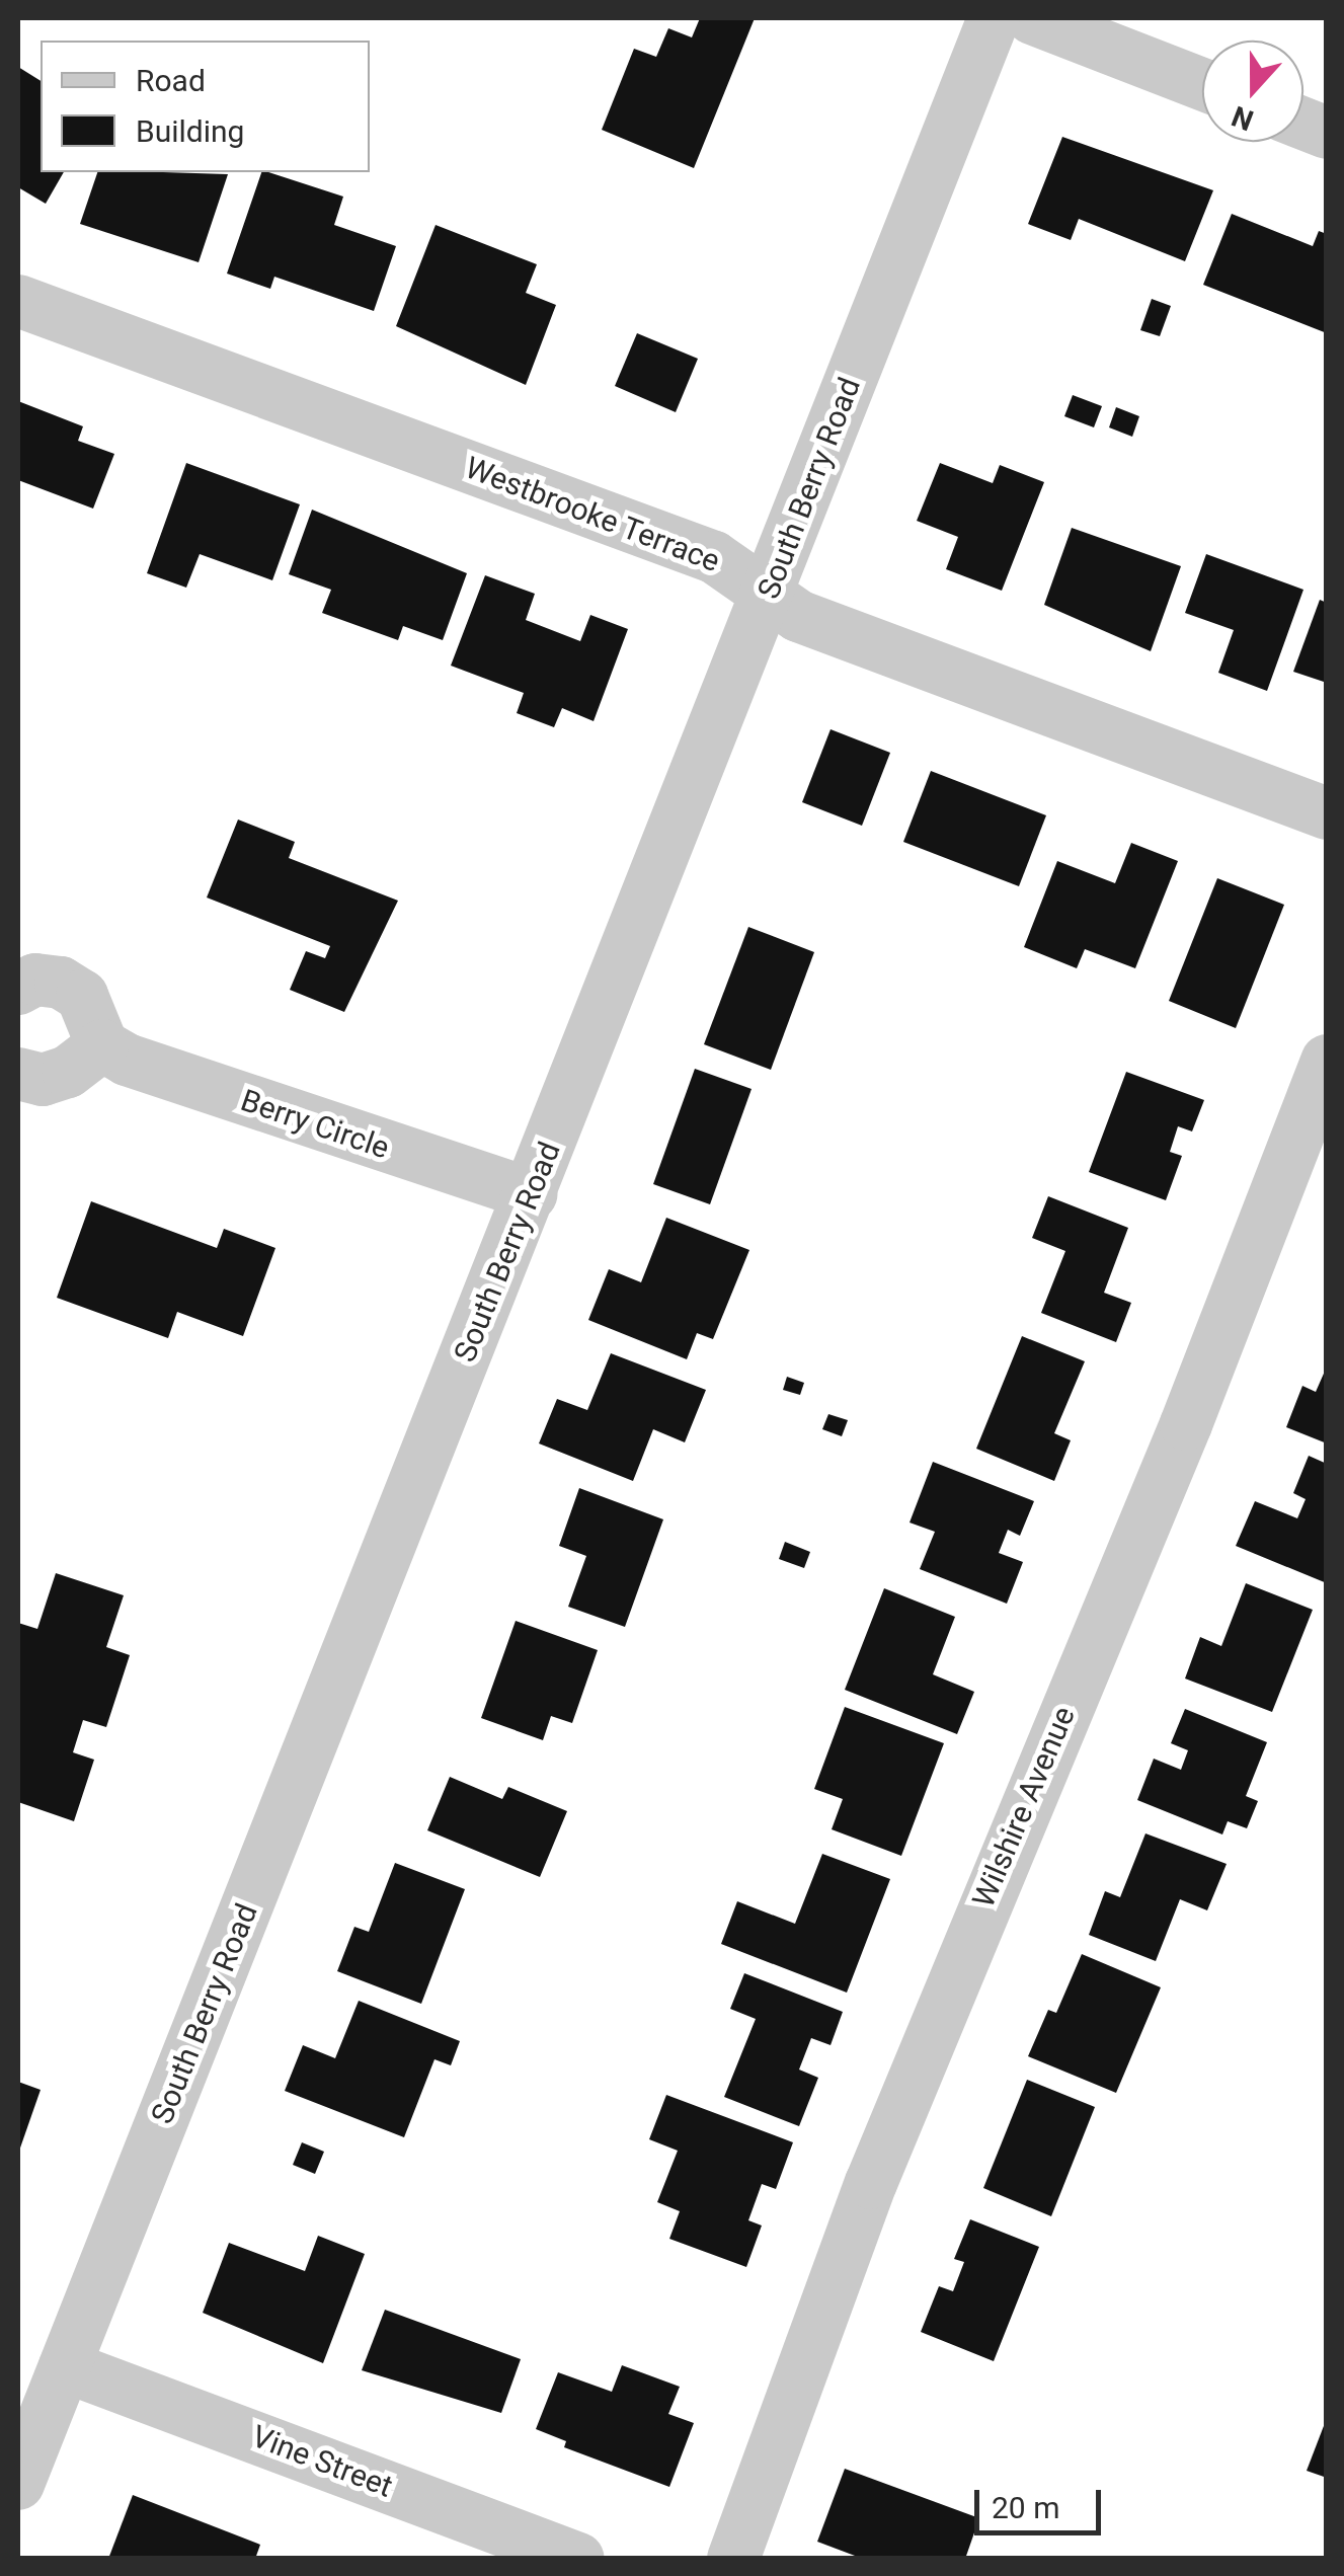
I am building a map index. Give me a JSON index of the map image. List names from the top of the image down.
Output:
{
  "streets": {
    "street": [
      "South Berry Road",
      "Westbrooke Terrace",
      "Berry Circle",
      "Wilshire Avenue",
      "Vine Street"
    ]
  },
  "crossings": [
    ["South Berry Road", "Westbrooke Terrace"],
    ["South Berry Road", "Berry Circle"],
    ["South Berry Road", "Vine Street"]
  ],
  "legend": ["Road", "Building"],
  "scale_bar": "20 m",
  "north": "bottom"
}
